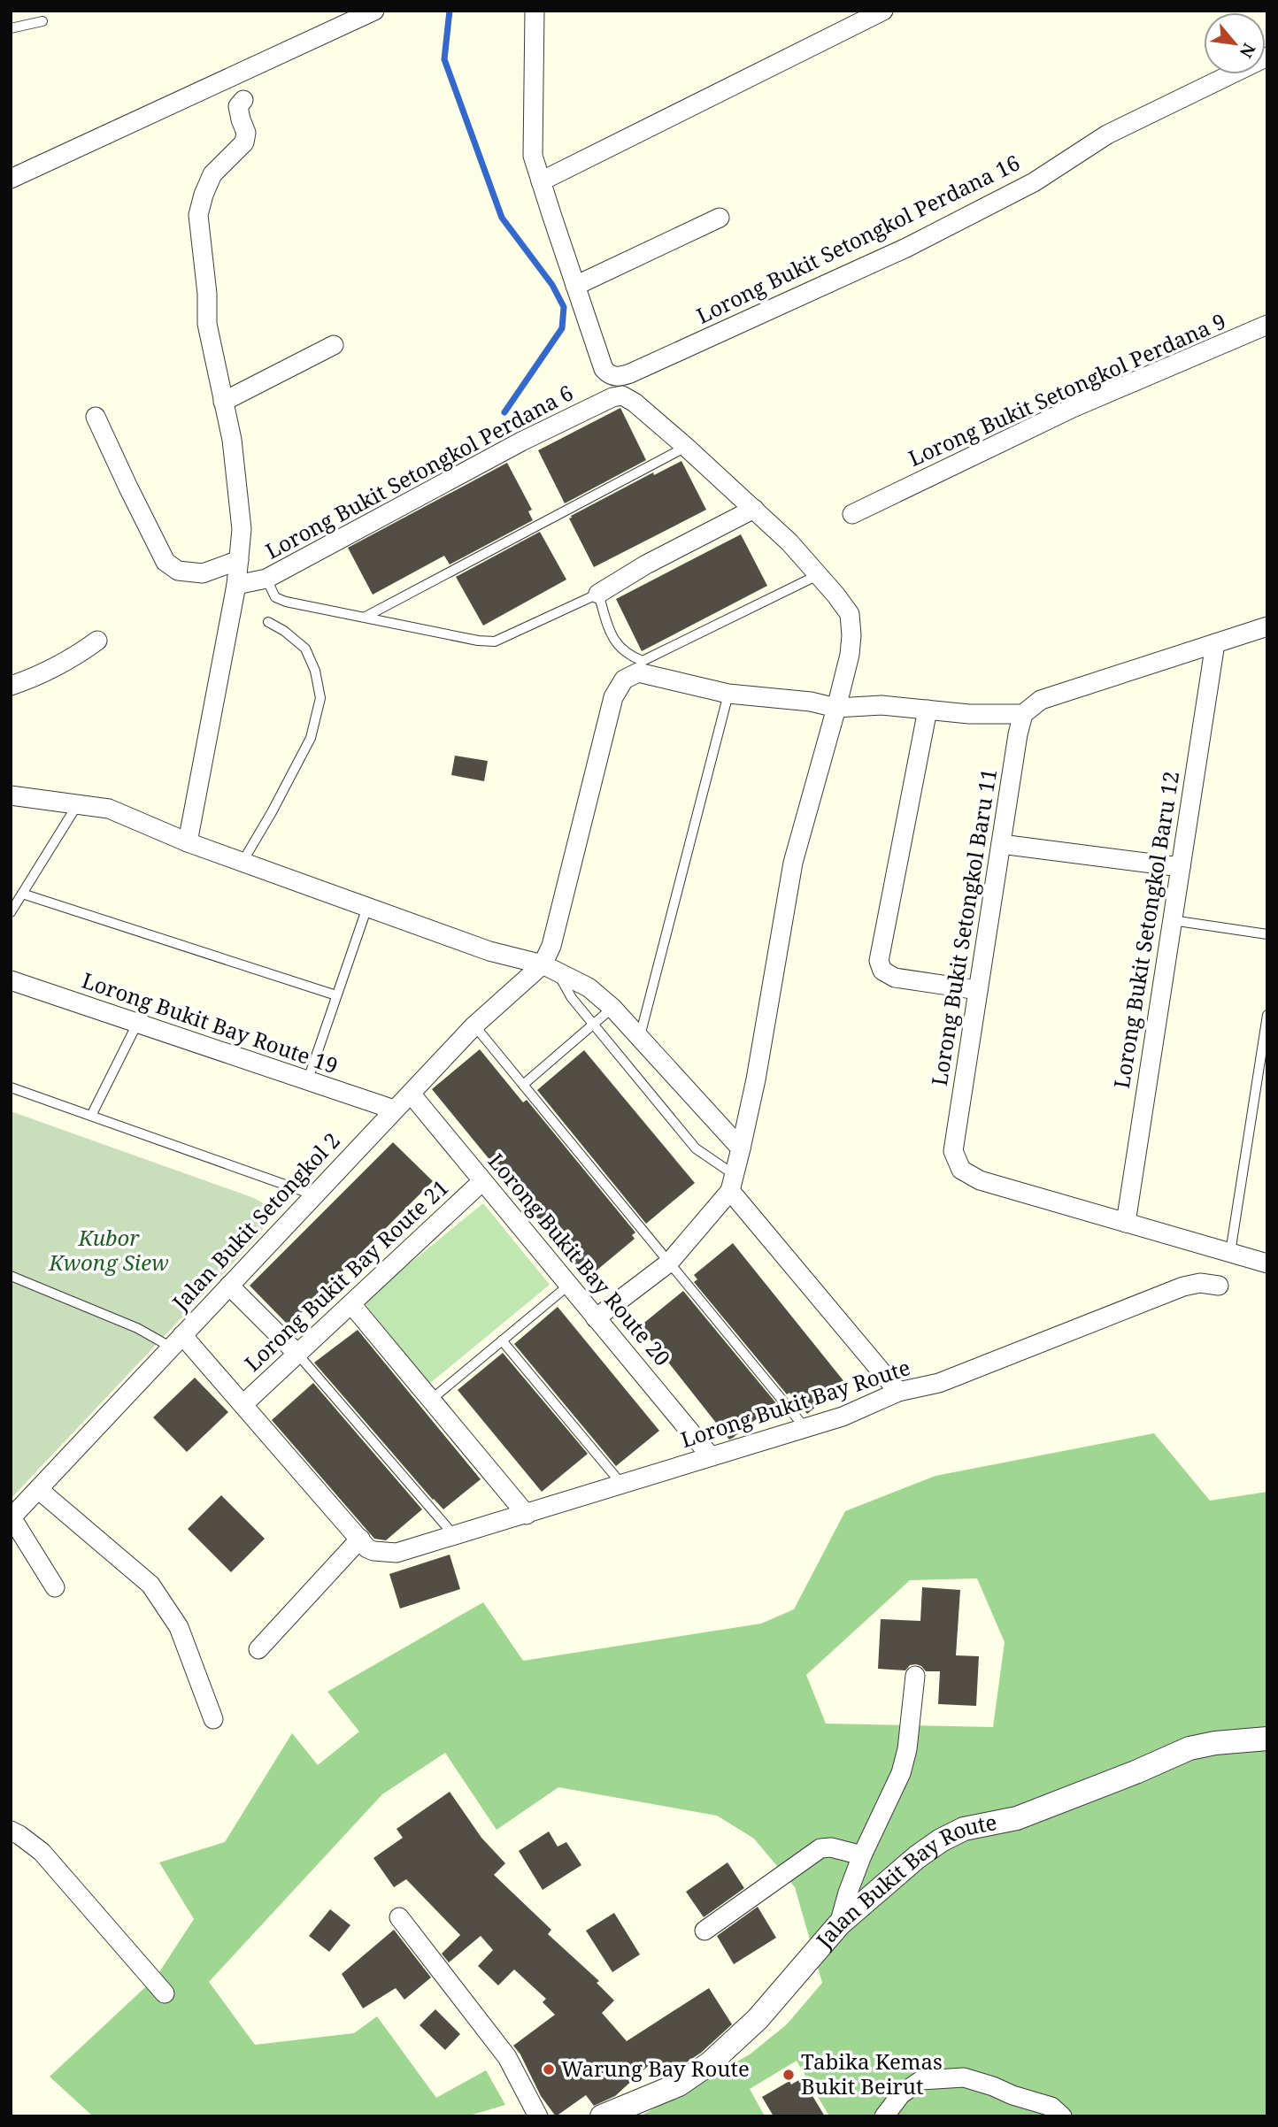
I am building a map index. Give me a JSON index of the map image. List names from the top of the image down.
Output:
{
  "streets": {
    "street": [
      "Lorong Bukit Setongkol Perdana 16",
      "Lorong Bukit Setongkol Perdana 9",
      "Lorong Bukit Setongkol Perdana 6",
      "Lorong Bukit Setongkol Baru 11",
      "Lorong Bukit Setongkol Baru 12",
      "Lorong Bukit Bay Route 19",
      "Jalan Bukit Setongkol 2",
      "Lorong Bukit Bay Route 20",
      "Lorong Bukit Bay Route 21",
      "Lorong Bukit Bay Route",
      "Jalan Bukit Bay Route"
    ]
  },
  "crossings": [
    ["Lorong Bukit Setongkol Baru 11", "Lorong Bukit Setongkol Baru 12"],
    ["Lorong Bukit Bay Route 19", "Jalan Bukit Setongkol 2"],
    ["Jalan Bukit Setongkol 2", "Lorong Bukit Bay Route 20"],
    ["Lorong Bukit Bay Route 20", "Lorong Bukit Bay Route 21"],
    ["Lorong Bukit Bay Route 20", "Lorong Bukit Bay Route"]
  ],
  "parks": ["Kubor Kwong Siew"],
  "places": ["Warung Bay Route", "Tabika Kemas Bukit Beirut"],
  "north": "bottom right"
}
